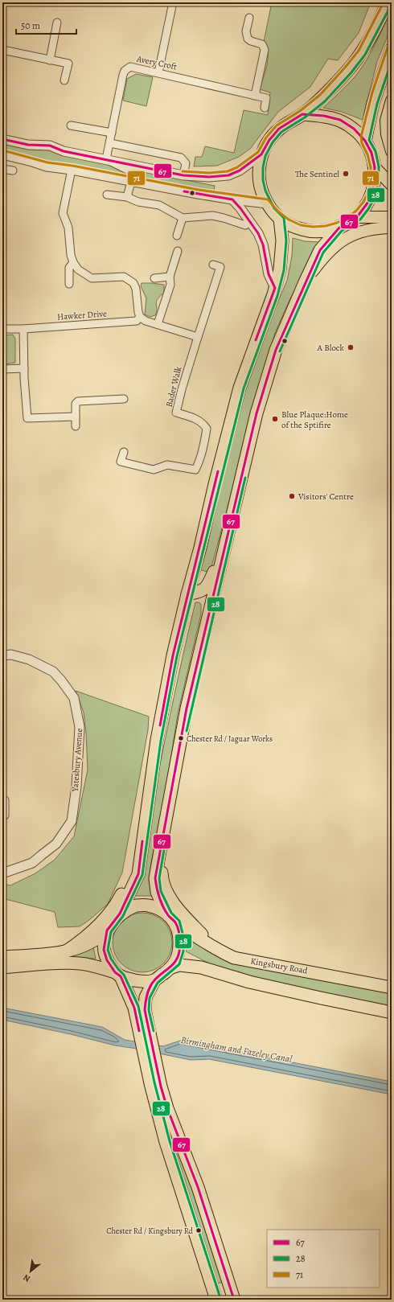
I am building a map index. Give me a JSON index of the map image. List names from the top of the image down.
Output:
{
  "streets": {
    "highway": ["Kingsbury Road"],
    "street": [
      "Avery Croft",
      "Hawker Drive",
      "Bader Walk",
      "Yatesbury Avenue"
    ]
  },
  "water": ["Birmingham and Fazeley Canal"],
  "places": [
    "The Sentinel",
    "A Block",
    "Blue Plaque:Home of the Sptifire",
    "Visitors' Centre",
    "Chester Rd / Jaguar Works",
    "Chester Rd / Kingsbury Rd"
  ],
  "lines": ["transit line 71", "transit line 28", "transit line 67"],
  "legend": ["67", "28", "71"],
  "scale_bar": "50 m",
  "north": "bottom left"
}
